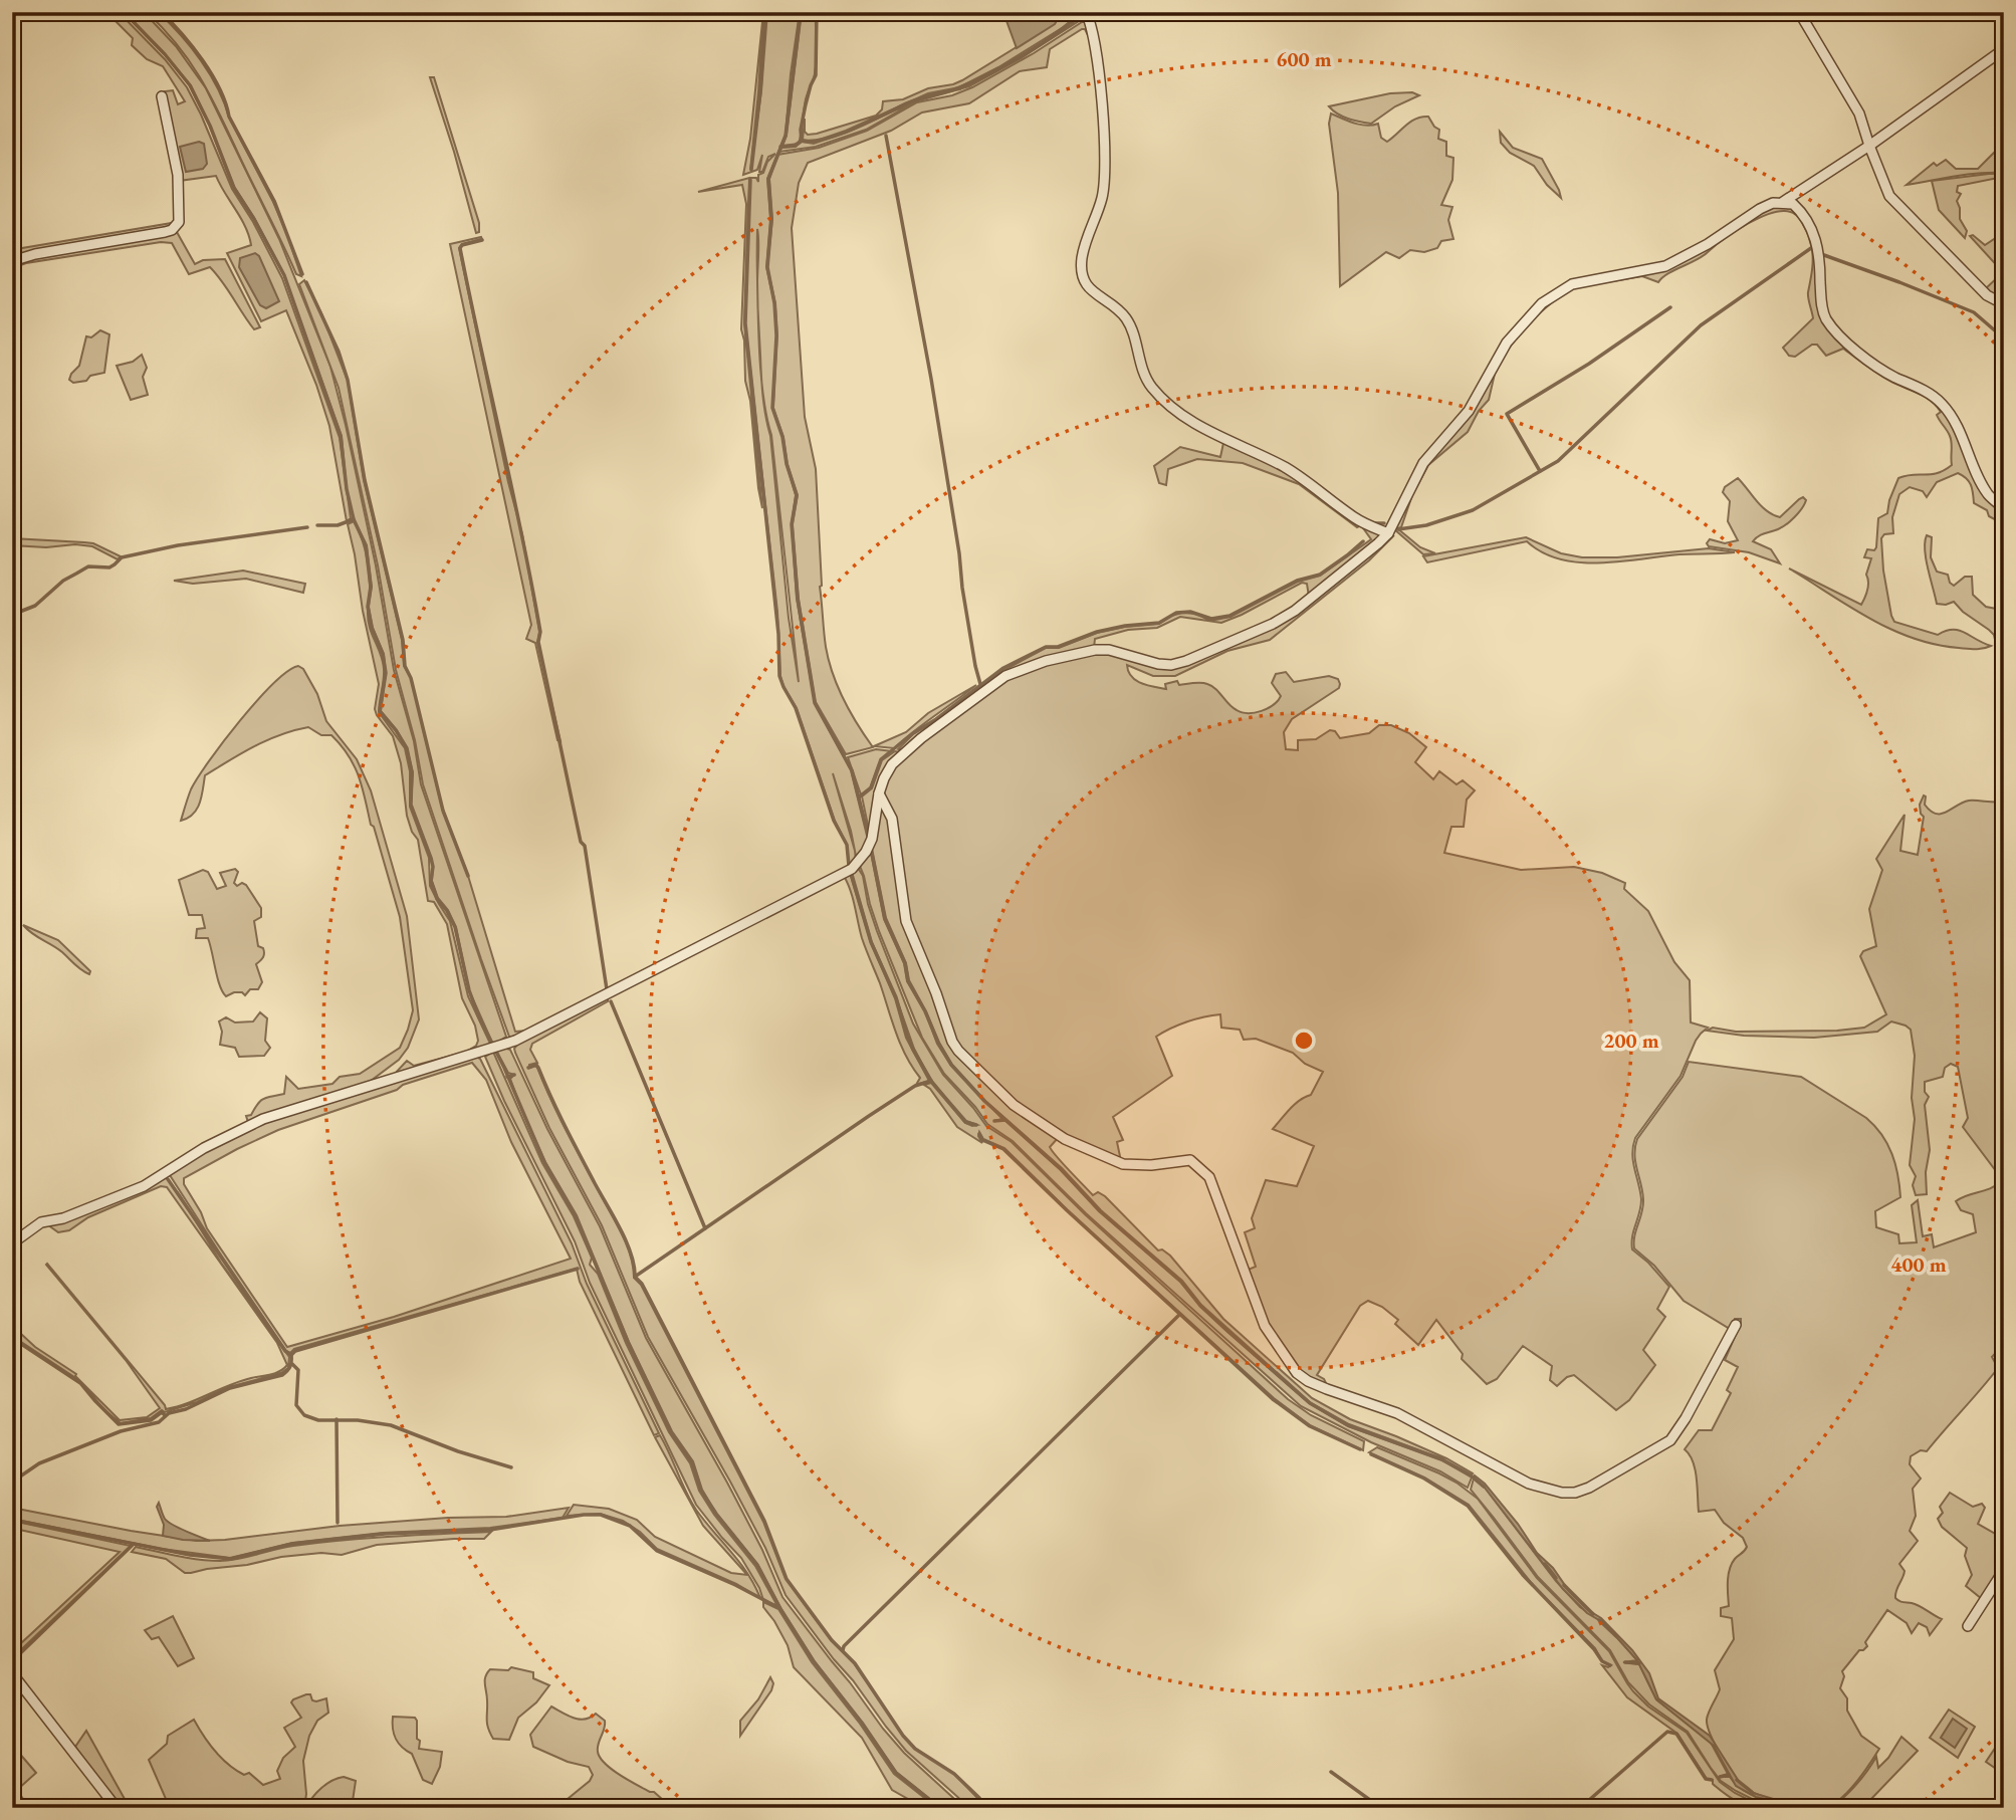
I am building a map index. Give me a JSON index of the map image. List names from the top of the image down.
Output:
{
  "rings": ["600 m", "200 m", "400 m"]
}
